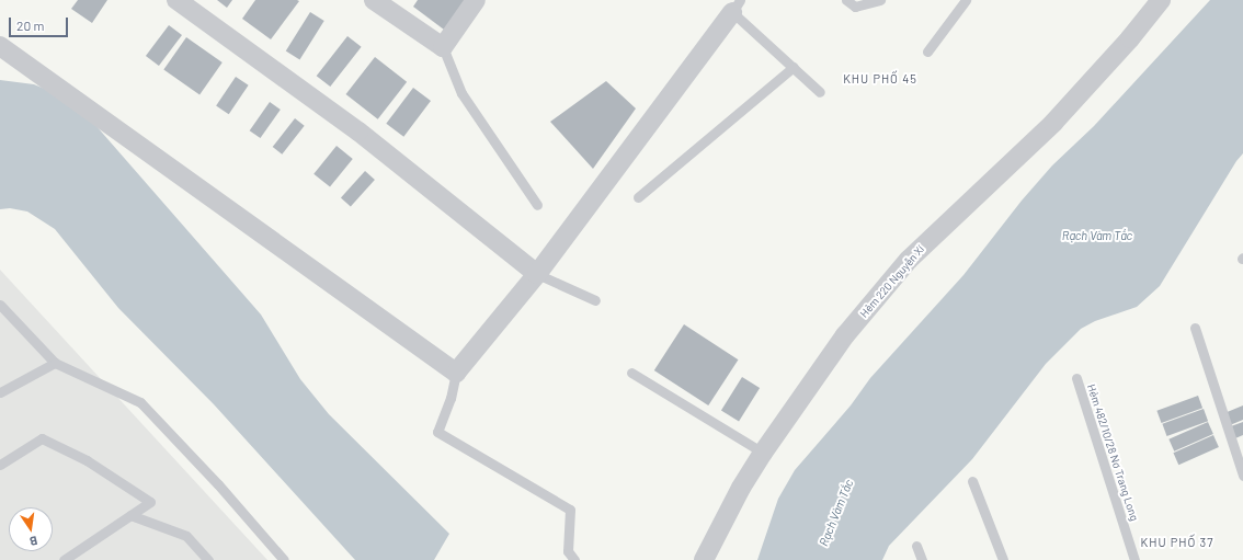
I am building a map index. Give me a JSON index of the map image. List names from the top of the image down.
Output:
{
  "streets": {
    "street": ["Hẻm 220 Nguyễn Xí"],
    "lane": ["Hẻm 482/10/28 Nơ Trang Long"]
  },
  "districts": ["KHU PHỐ 45", "KHU PHỐ 37"],
  "water": ["Rạch Vàm Tắc"],
  "scale_bar": "20 m",
  "north": "bottom"
}
